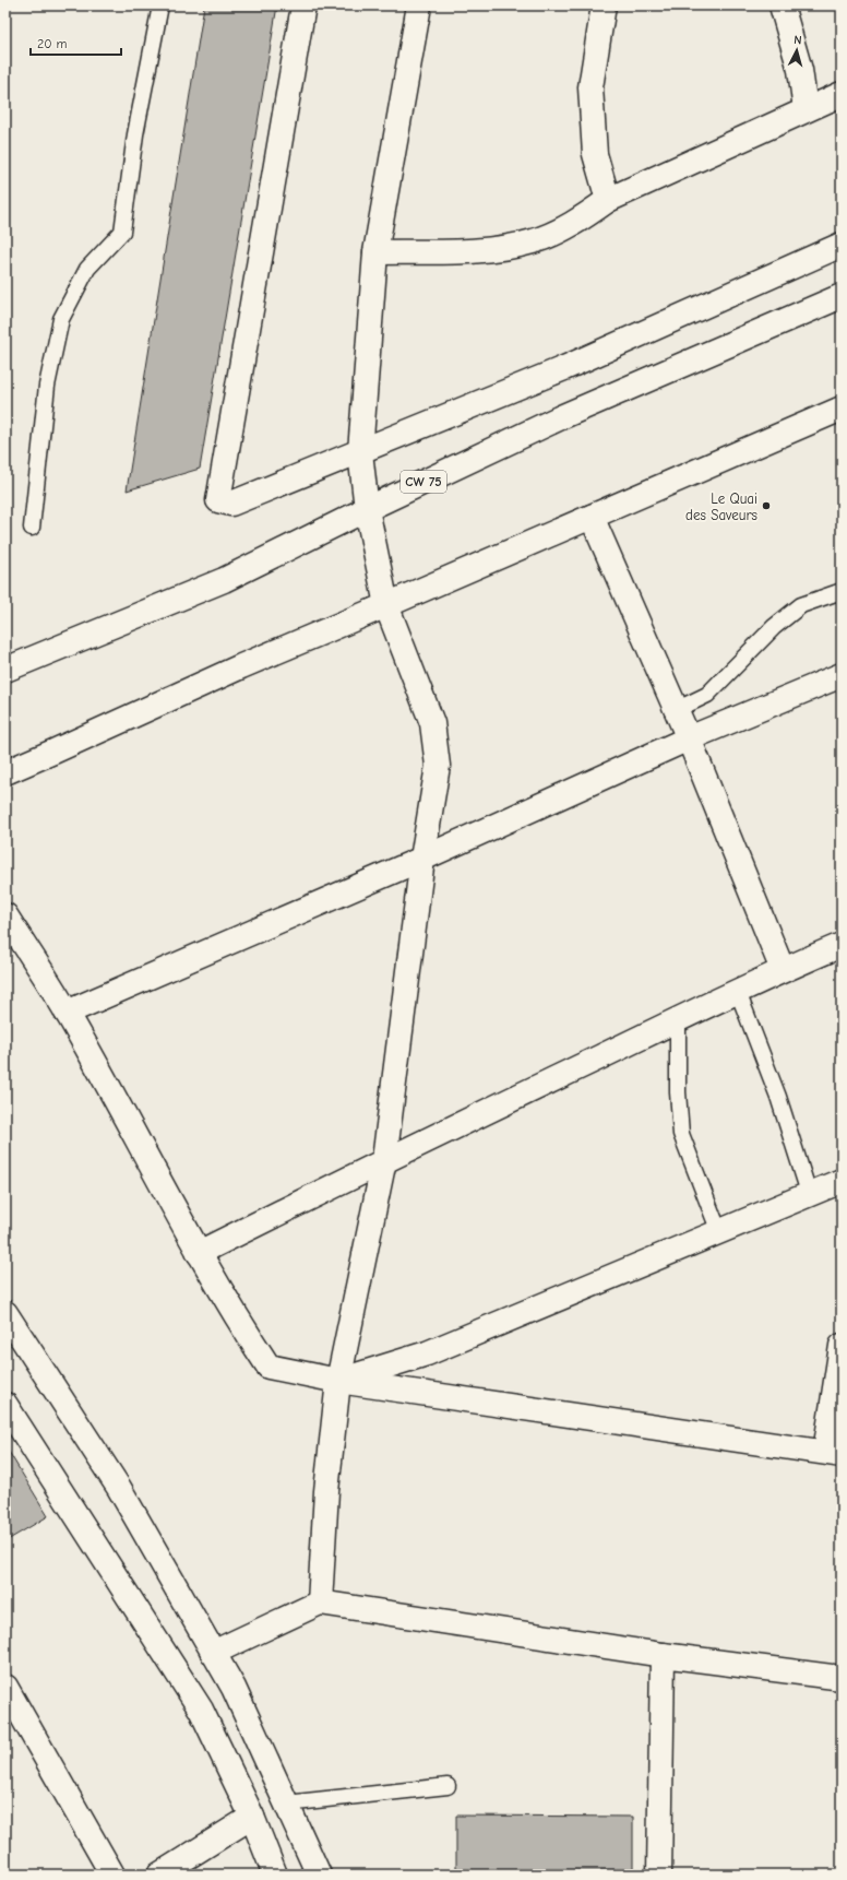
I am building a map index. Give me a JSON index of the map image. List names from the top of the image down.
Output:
{
  "streets": {
    "street": ["CW 75"]
  },
  "places": ["Le Quai des Saveurs"],
  "scale_bar": "20 m",
  "north": "top"
}
